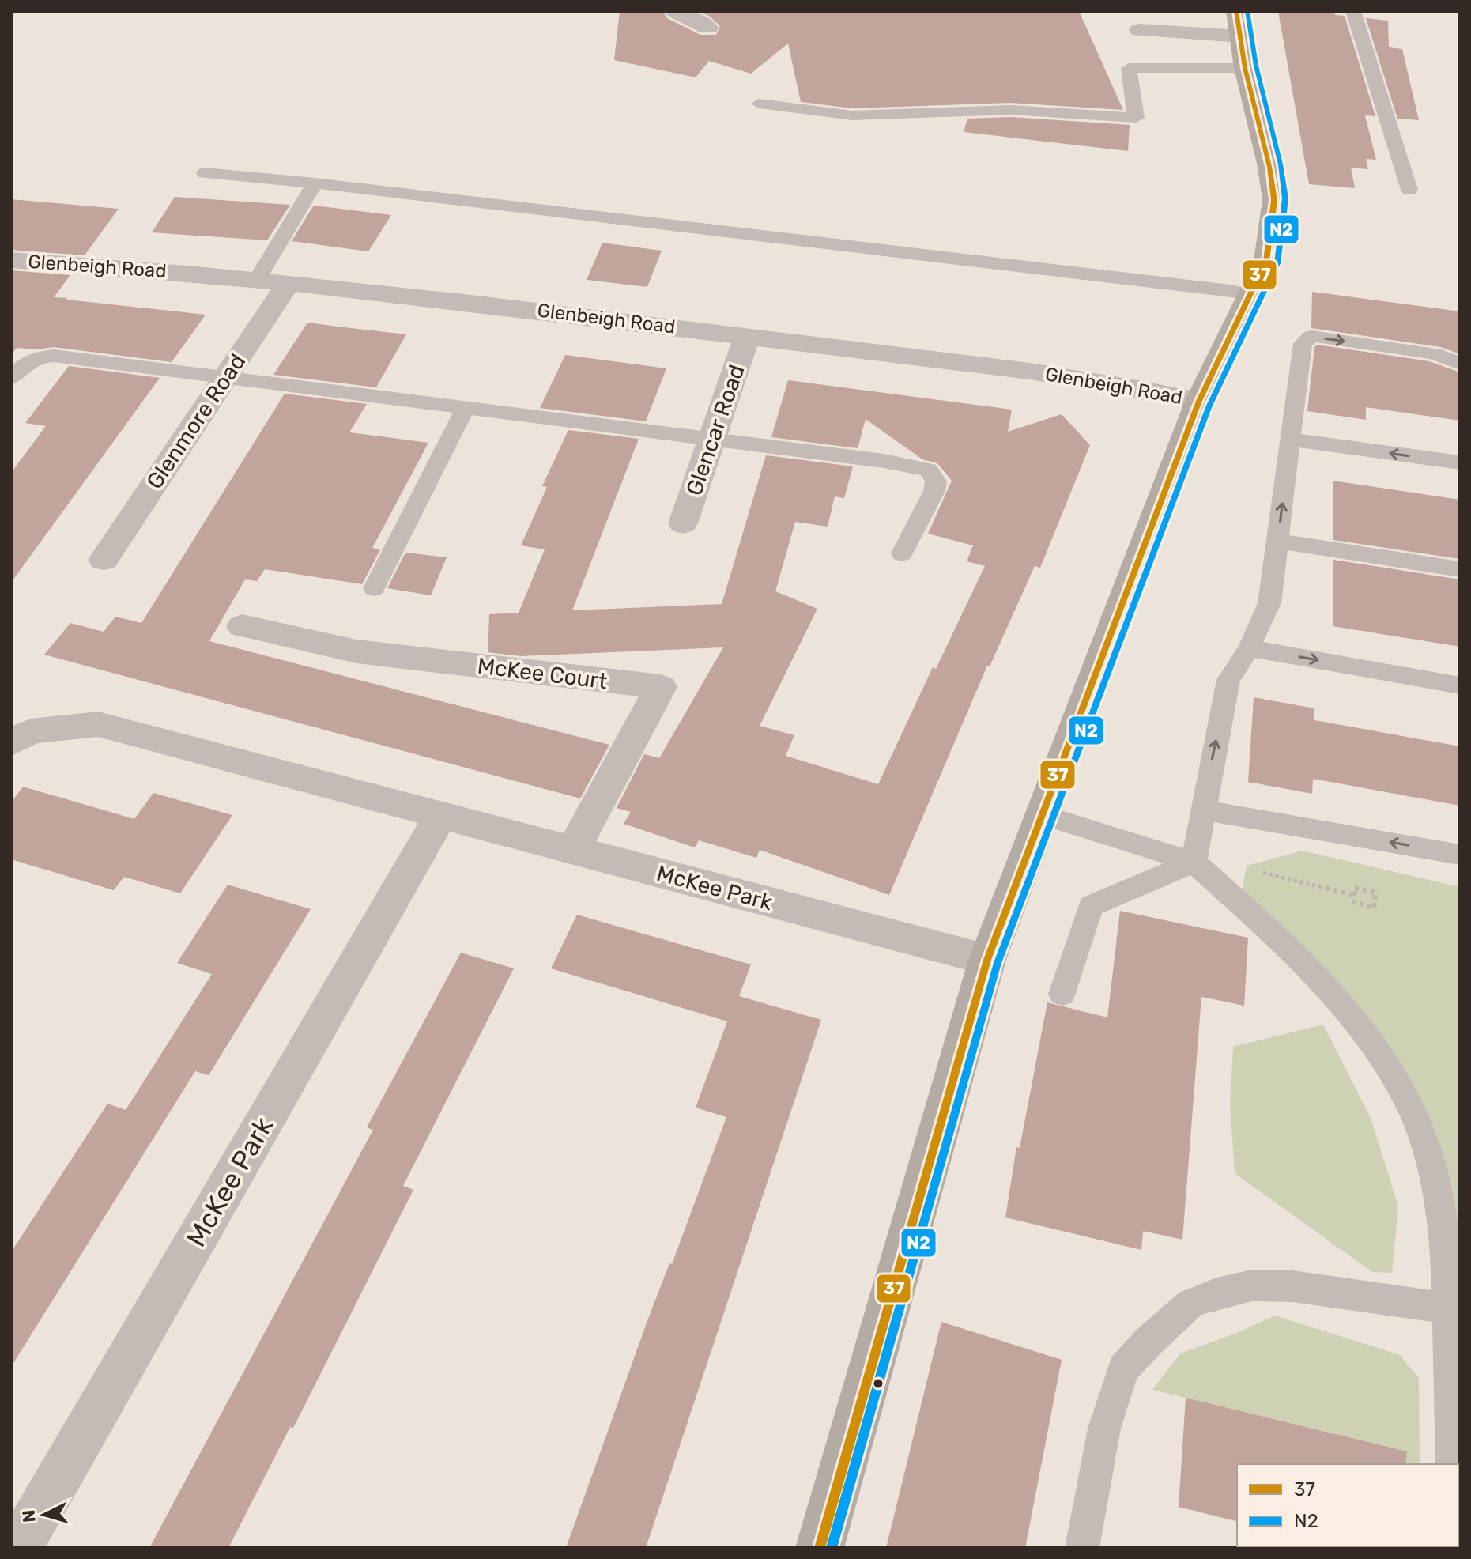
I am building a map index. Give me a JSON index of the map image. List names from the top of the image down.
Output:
{
  "streets": {
    "street": [
      "Glenbeigh Road",
      "Glenmore Road",
      "Glencar Road",
      "McKee Court",
      "McKee Park"
    ]
  },
  "crossings": [
    ["Glenbeigh Road", "Glenmore Road"],
    ["Glenbeigh Road", "Glencar Road"],
    ["McKee Court", "McKee Park"]
  ],
  "lines": ["transit line 37", "transit line N2"],
  "legend": ["37", "N2"],
  "north": "left"
}
